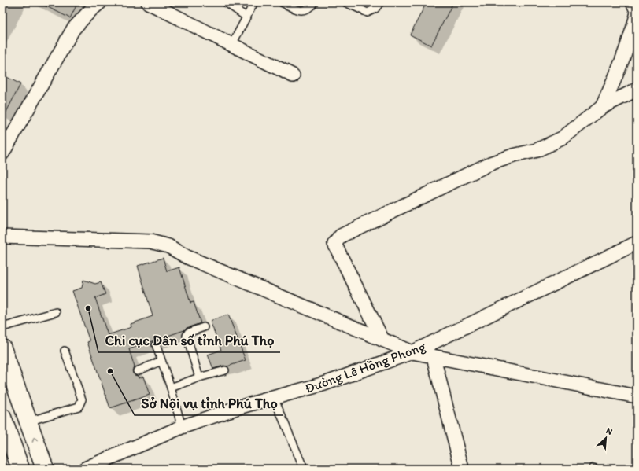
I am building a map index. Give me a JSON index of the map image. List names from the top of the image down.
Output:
{
  "streets": {
    "street": ["Đường Lê Hồng Phong"]
  },
  "places": ["Chi cục Dân số tỉnh Phú Thọ", "Sở Nội vụ tỉnh Phú Thọ"],
  "north": "top right"
}
